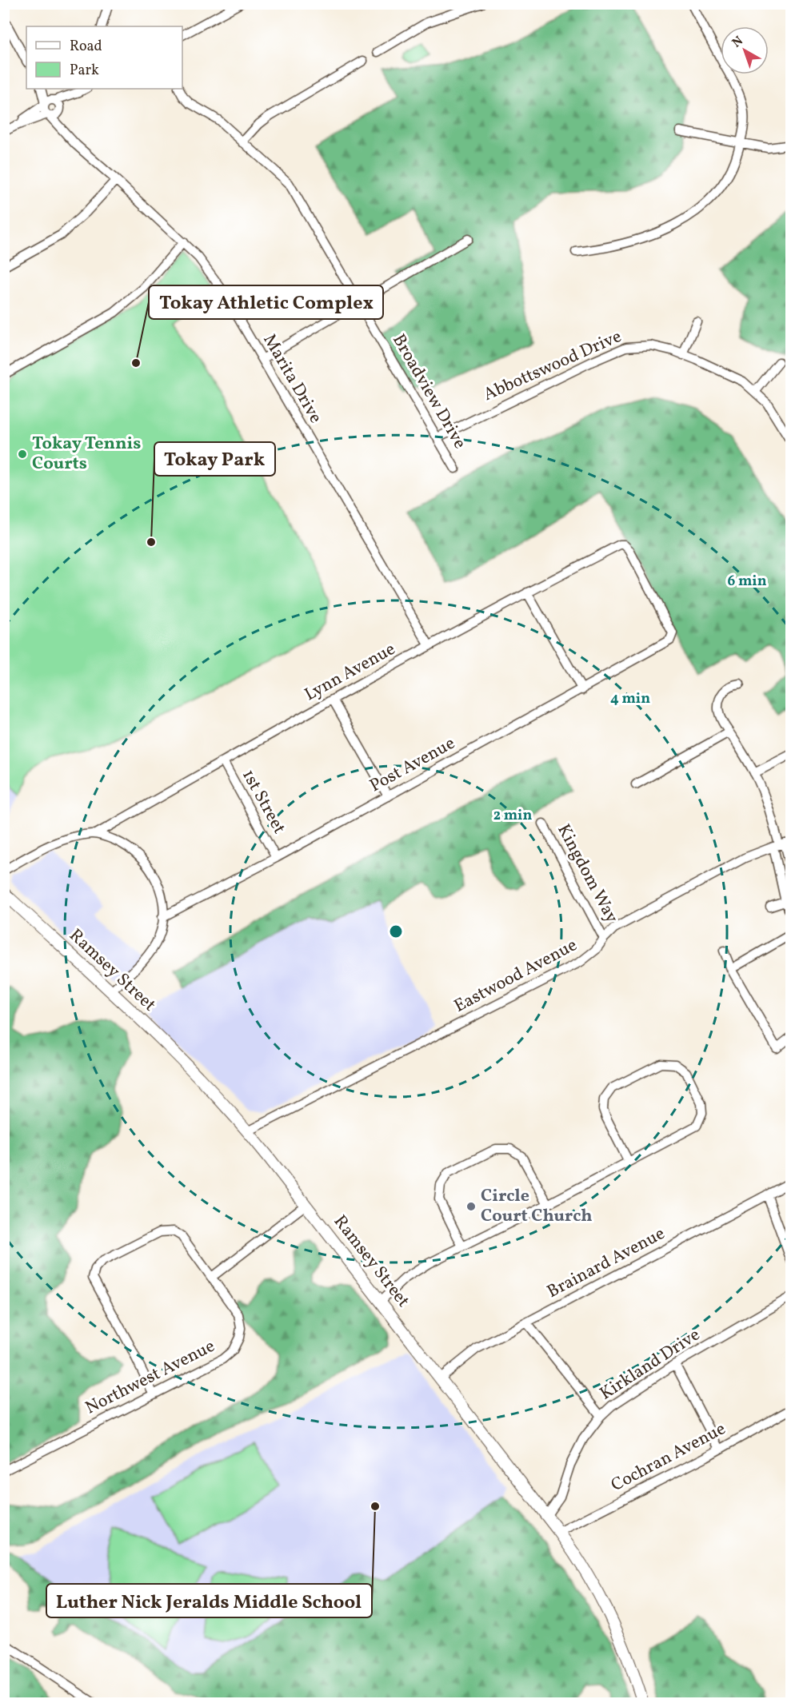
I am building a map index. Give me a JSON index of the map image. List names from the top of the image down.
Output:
{
  "streets": {
    "main road": ["Ramsey Street"],
    "street": [
      "Abbottswood Drive",
      "Marita Drive",
      "Broadview Drive",
      "Lynn Avenue",
      "Post Avenue",
      "1st Street",
      "Kingdom Way",
      "Eastwood Avenue",
      "Brainard Avenue",
      "Kirkland Drive",
      "Northwest Avenue",
      "Cochran Avenue"
    ]
  },
  "crossings": [
    ["Abbottswood Drive", "Broadview Drive"],
    ["Marita Drive", "Lynn Avenue"],
    ["Lynn Avenue", "Post Avenue"],
    ["Lynn Avenue", "1st Street"],
    ["Post Avenue", "1st Street"],
    ["Kingdom Way", "Eastwood Avenue"],
    ["Ramsey Street", "Eastwood Avenue"],
    ["Ramsey Street", "Brainard Avenue"],
    ["Ramsey Street", "Kirkland Drive"],
    ["Ramsey Street", "Cochran Avenue"]
  ],
  "places": [
    "Tokay Athletic Complex",
    "Tokay Tennis Courts",
    "Tokay Park",
    "Circle Court Church",
    "Luther Nick Jeralds Middle School"
  ],
  "legend": ["Road", "Park"],
  "north": "top left",
  "rings": ["6 min", "4 min", "2 min"]
}
